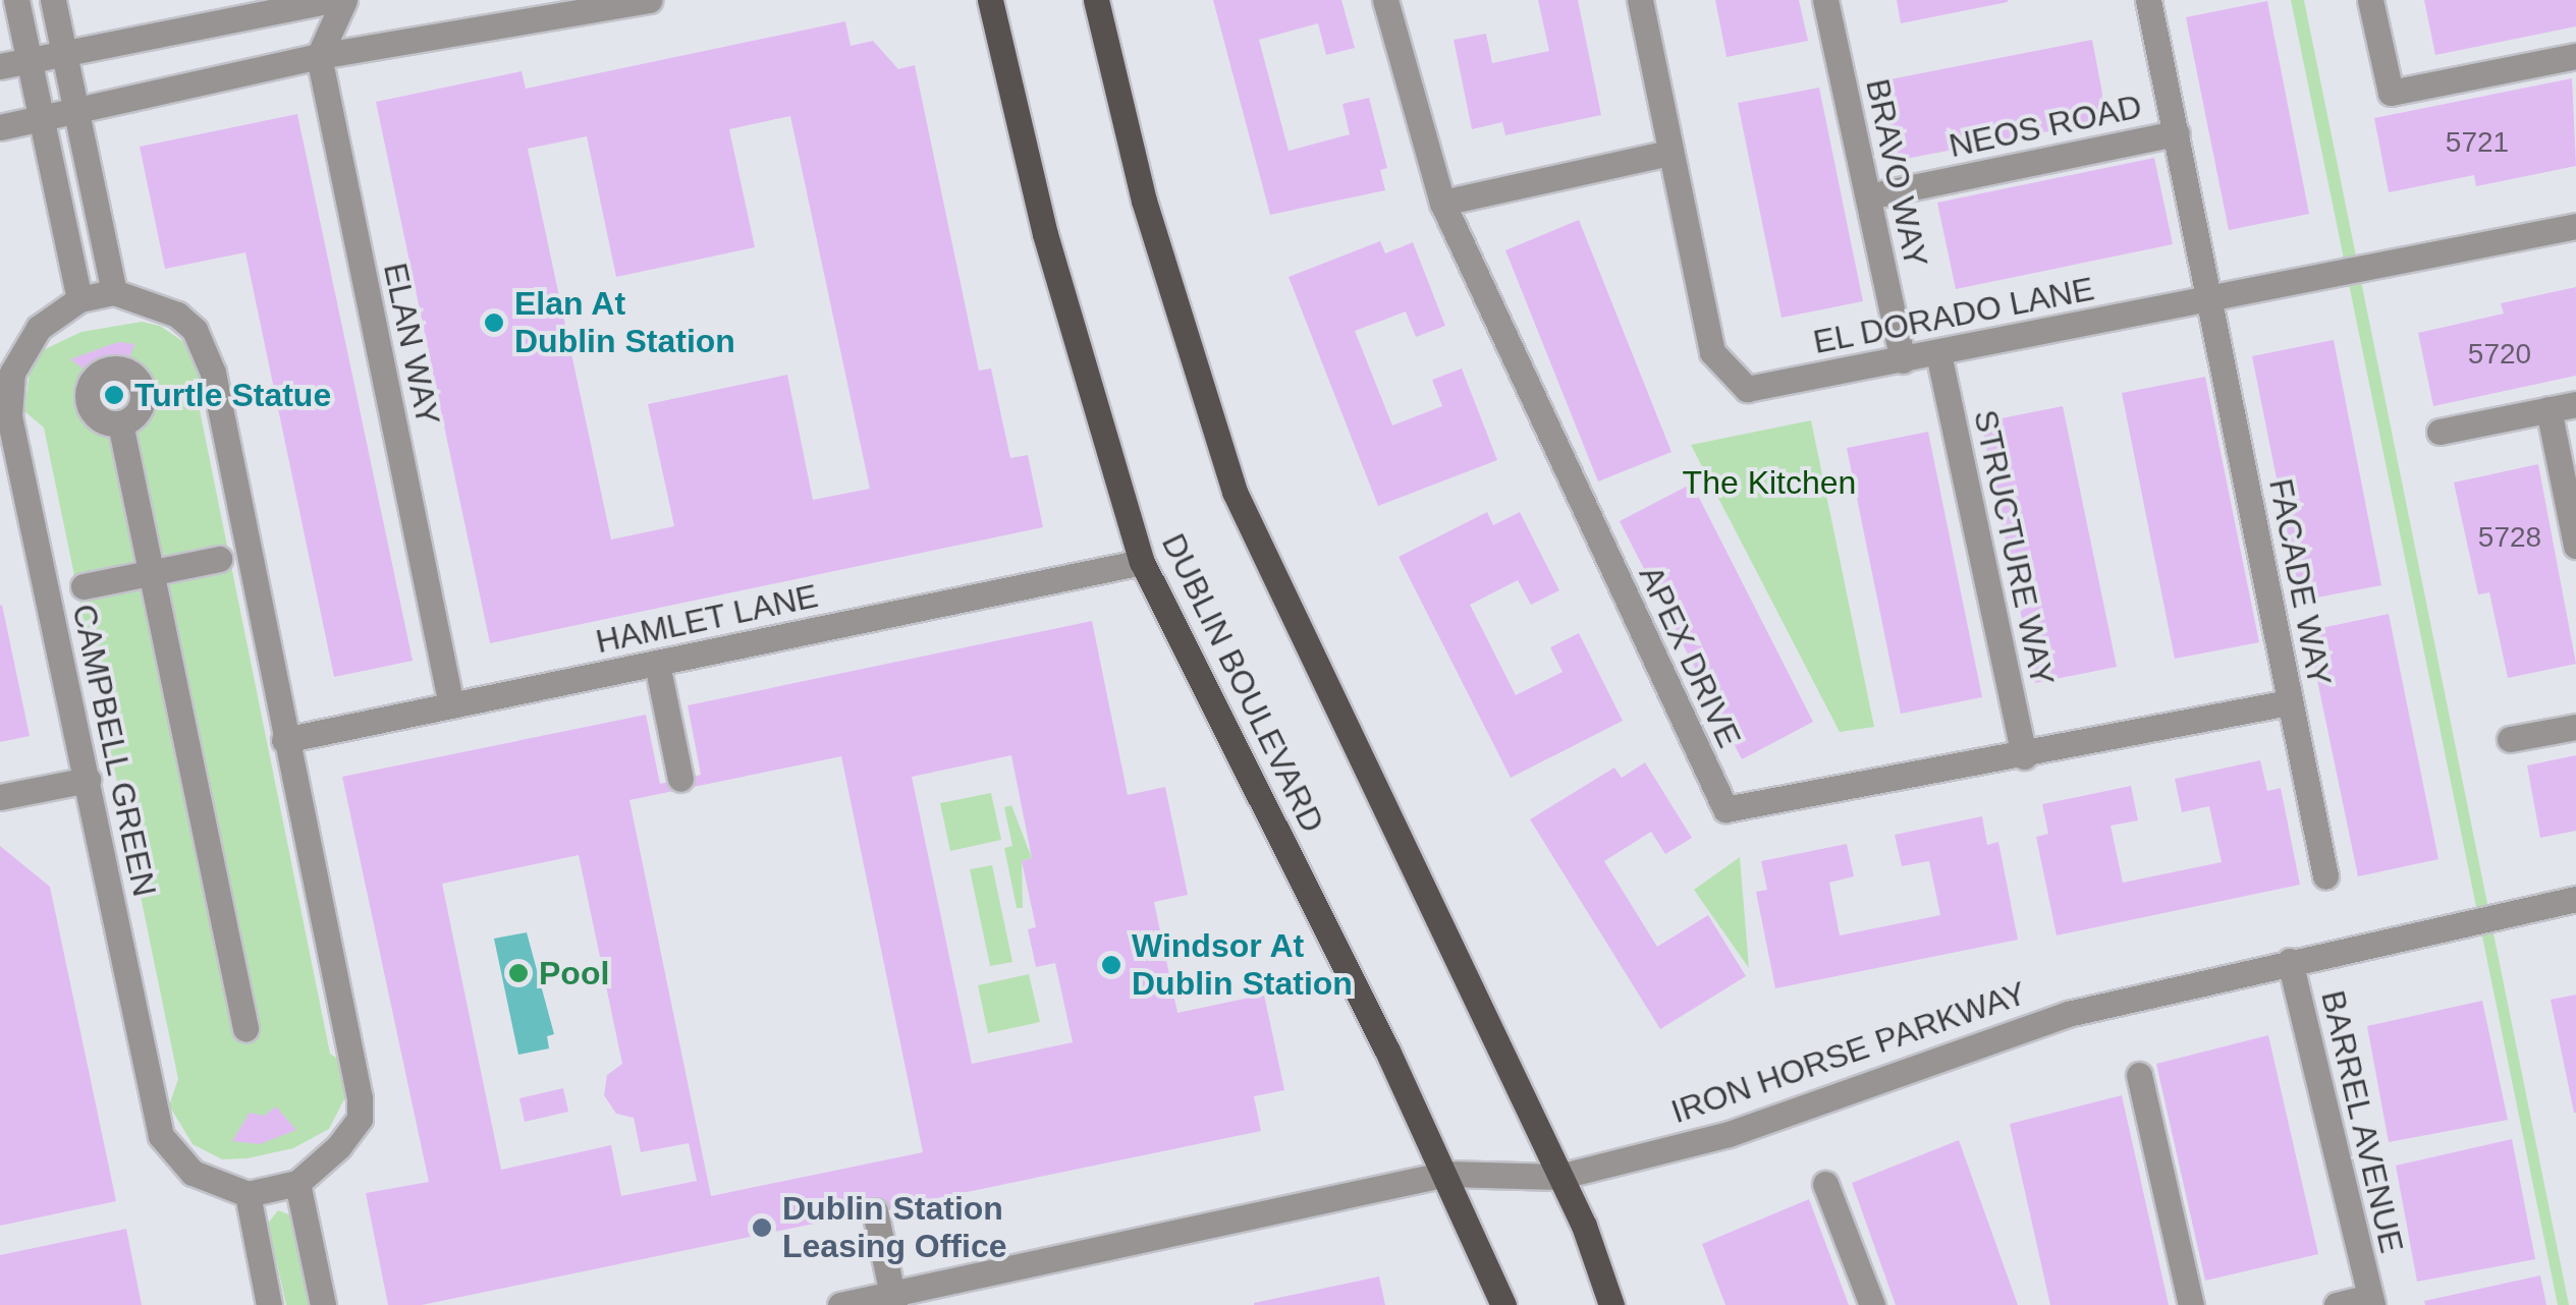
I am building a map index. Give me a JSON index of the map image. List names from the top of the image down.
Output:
{
  "streets": {
    "main road": ["DUBLIN BOULEVARD"],
    "street": [
      "NEOS ROAD",
      "BRAVO WAY",
      "EL DORADO LANE",
      "ELAN WAY",
      "STRUCTURE WAY",
      "FACADE WAY",
      "HAMLET LANE",
      "APEX DRIVE",
      "CAMPBELL GREEN",
      "IRON HORSE PARKWAY",
      "BARREL AVENUE"
    ]
  },
  "crossings": [
    ["NEOS ROAD", "BRAVO WAY"],
    ["NEOS ROAD", "FACADE WAY"],
    ["BRAVO WAY", "EL DORADO LANE"],
    ["EL DORADO LANE", "STRUCTURE WAY"],
    ["EL DORADO LANE", "FACADE WAY"],
    ["ELAN WAY", "HAMLET LANE"],
    ["STRUCTURE WAY", "APEX DRIVE"],
    ["FACADE WAY", "APEX DRIVE"],
    ["HAMLET LANE", "DUBLIN BOULEVARD"],
    ["DUBLIN BOULEVARD", "IRON HORSE PARKWAY"],
    ["IRON HORSE PARKWAY", "BARREL AVENUE"]
  ],
  "parks": ["The Kitchen"],
  "places": [
    "Elan At Dublin Station",
    "Turtle Statue",
    "Windsor At Dublin Station",
    "Pool",
    "Dublin Station Leasing Office"
  ],
  "house_numbers": ["5721", "5720", "5728"]
}
